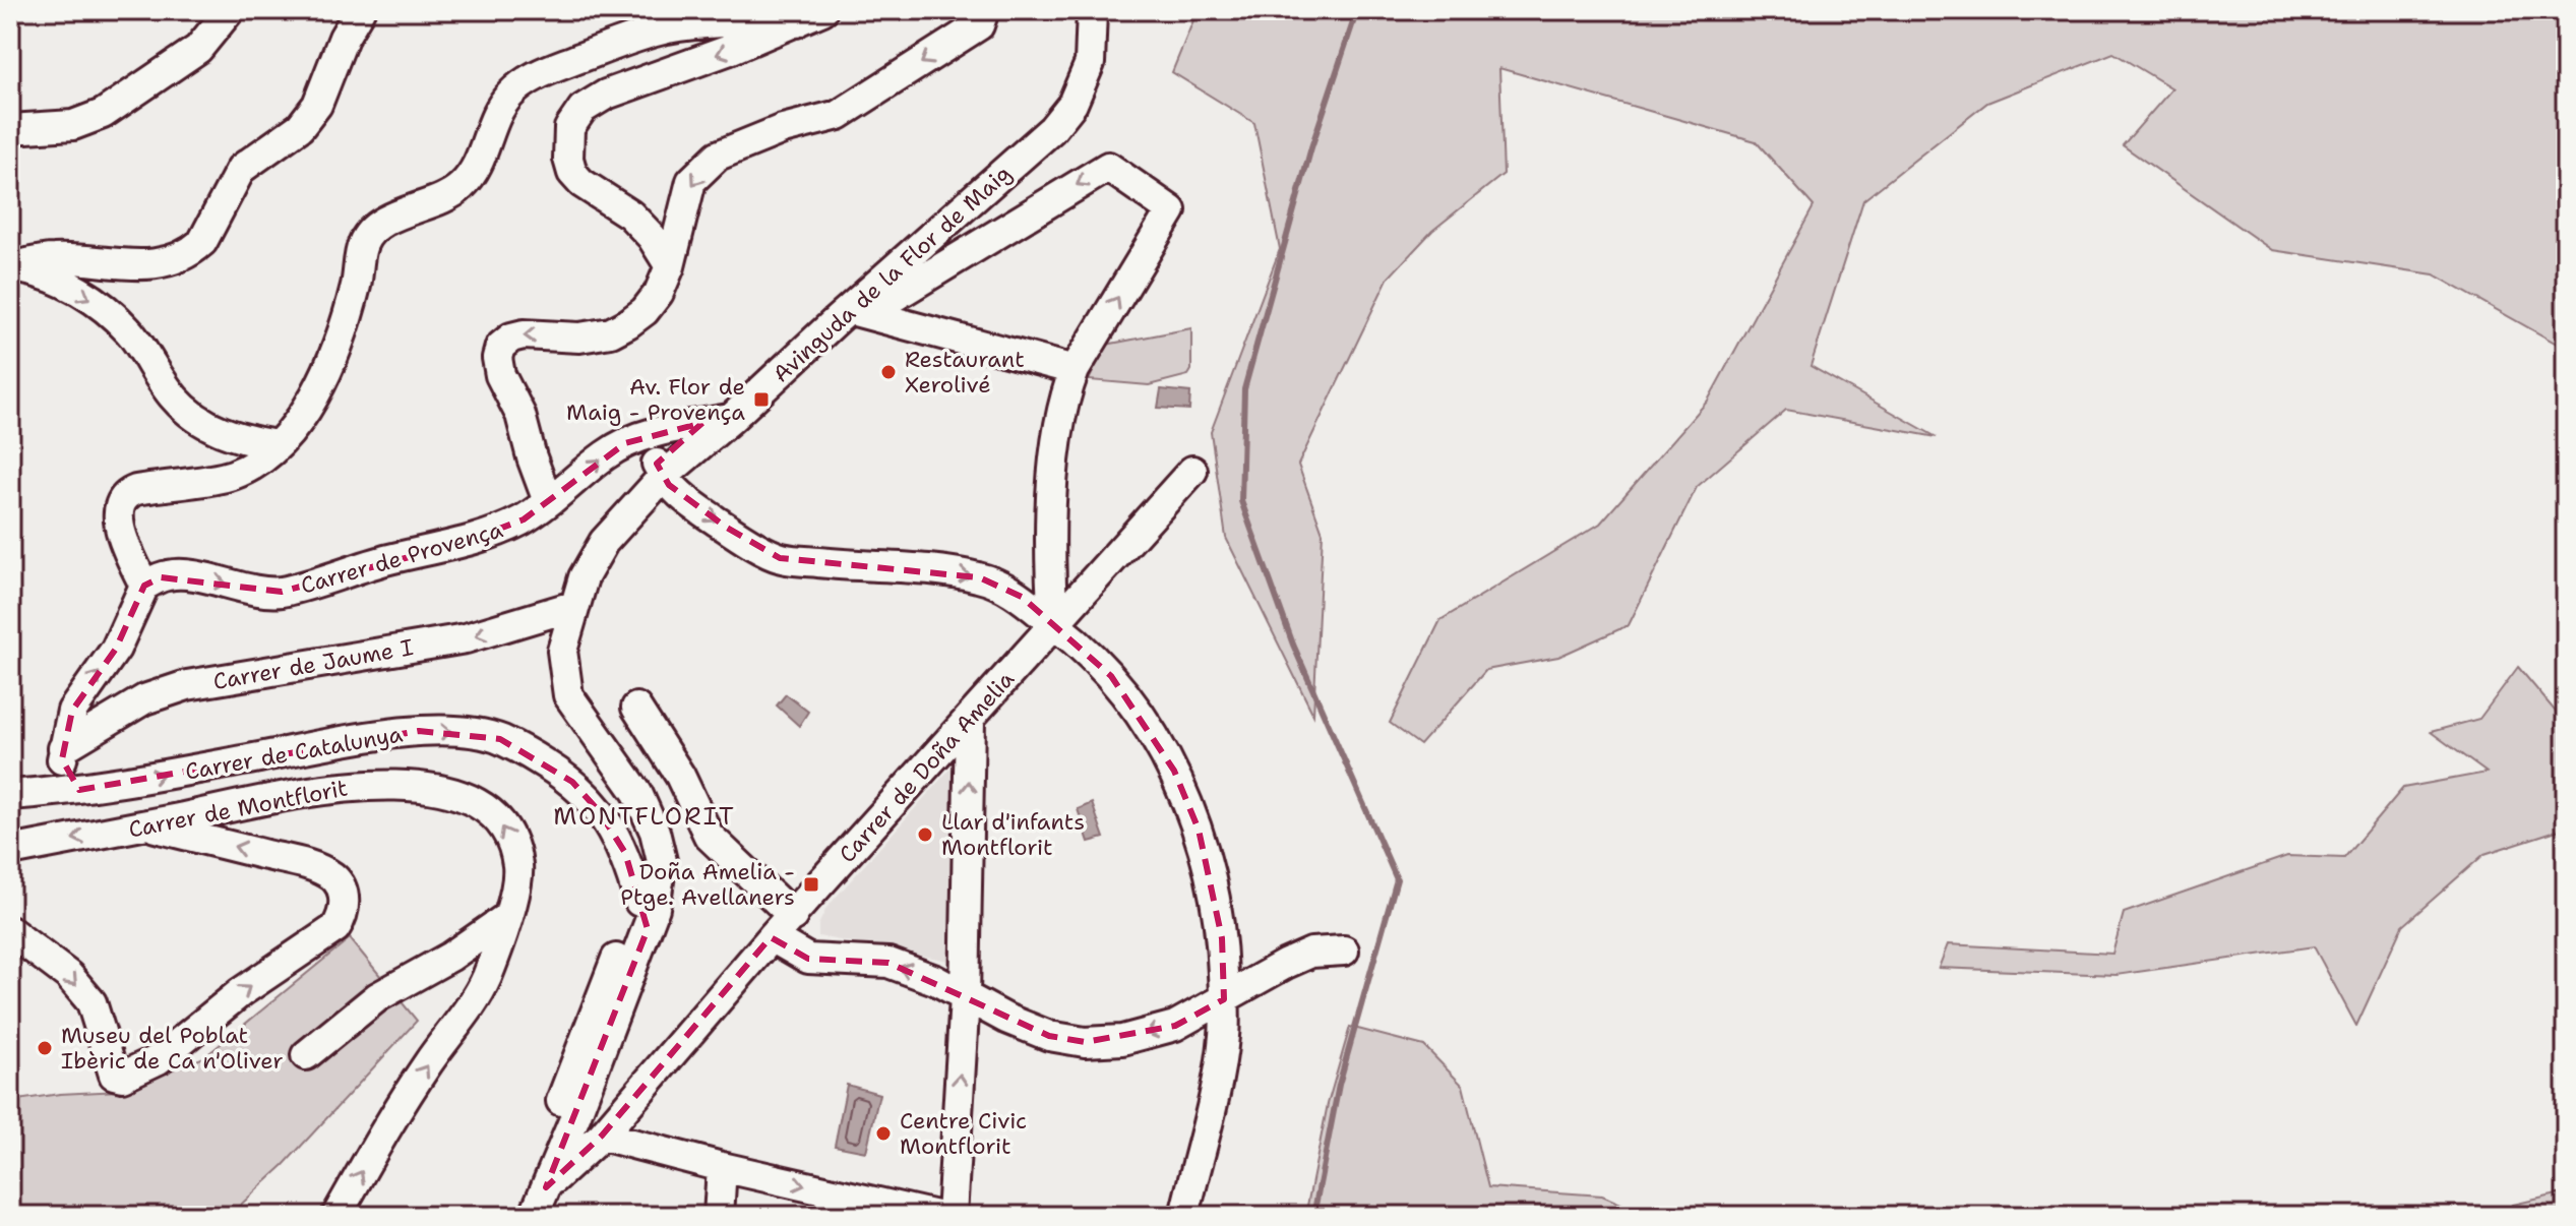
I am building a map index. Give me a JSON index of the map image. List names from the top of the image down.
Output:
{
  "streets": {
    "street": [
      "Avinguda de la Flor de Maig",
      "Carrer de Provença",
      "Carrer de Jaume I",
      "Carrer de Catalunya",
      "Carrer de Doña Amelia",
      "Carrer de Montflorit"
    ]
  },
  "crossings": [
    ["Avinguda de la Flor de Maig", "Carrer de Provença"],
    ["Avinguda de la Flor de Maig", "Carrer de Jaume I"],
    ["Avinguda de la Flor de Maig", "Carrer de Catalunya"],
    ["Avinguda de la Flor de Maig", "Carrer de Doña Amelia"]
  ],
  "one_way": ["Carrer de Provença", "Carrer de Jaume I", "Carrer de Catalunya"],
  "districts": ["MONTFLORIT"],
  "places": {
    "other": [
      "Restaurant Xerolivé",
      "Llar d'infants Montflorit",
      "Museu del Poblat Ibèric de Ca n'Oliver",
      "Centre Civic Montflorit"
    ],
    "transit": ["Av. Flor de Maig - Provença", "Doña Amelia - Ptge. Avellaners"]
  }
}
